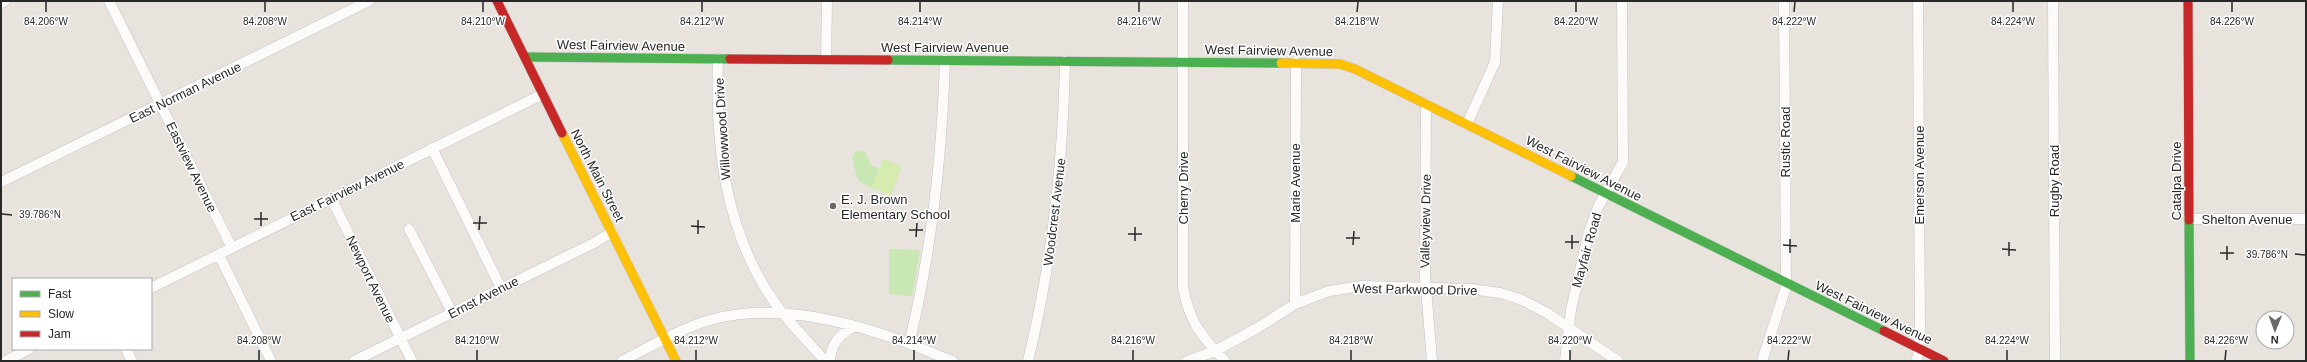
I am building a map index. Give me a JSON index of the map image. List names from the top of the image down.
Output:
{
  "streets": {
    "street": [
      "West Fairview Avenue",
      "East Norman Avenue",
      "Willowwood Drive",
      "Rustic Road",
      "Eastview Avenue",
      "North Main Street",
      "Emerson Avenue",
      "Rugby Road",
      "Catalpa Drive",
      "Marie Avenue",
      "Cherry Drive",
      "East Fairview Avenue",
      "Woodcrest Avenue",
      "Shelton Avenue",
      "Valleyview Drive",
      "Mayfair Road",
      "Newport Avenue",
      "West Parkwood Drive",
      "Ernst Avenue"
    ]
  },
  "crossings": [
    ["West Fairview Avenue", "Willowwood Drive"],
    ["West Fairview Avenue", "Rustic Road"],
    ["West Fairview Avenue", "North Main Street"],
    ["West Fairview Avenue", "Emerson Avenue"],
    ["West Fairview Avenue", "Marie Avenue"],
    ["West Fairview Avenue", "Cherry Drive"],
    ["West Fairview Avenue", "Woodcrest Avenue"],
    ["West Fairview Avenue", "Valleyview Drive"],
    ["West Fairview Avenue", "Mayfair Road"],
    ["East Norman Avenue", "Eastview Avenue"],
    ["Eastview Avenue", "East Fairview Avenue"],
    ["North Main Street", "East Fairview Avenue"],
    ["North Main Street", "Ernst Avenue"],
    ["Catalpa Drive", "Shelton Avenue"],
    ["Marie Avenue", "West Parkwood Drive"],
    ["Cherry Drive", "West Parkwood Drive"],
    ["East Fairview Avenue", "Newport Avenue"],
    ["Valleyview Drive", "West Parkwood Drive"],
    ["Mayfair Road", "West Parkwood Drive"],
    ["Newport Avenue", "Ernst Avenue"]
  ],
  "places": ["E. J. Brown Elementary School"],
  "legend": ["Fast", "Slow", "Jam"],
  "north": "bottom",
  "coordinates": [
    "84.206°W",
    "84.208°W",
    "84.210°W",
    "84.212°W",
    "84.214°W",
    "84.216°W",
    "84.218°W",
    "84.220°W",
    "84.222°W",
    "84.224°W",
    "84.226°W",
    "39.786°N"
  ]
}
